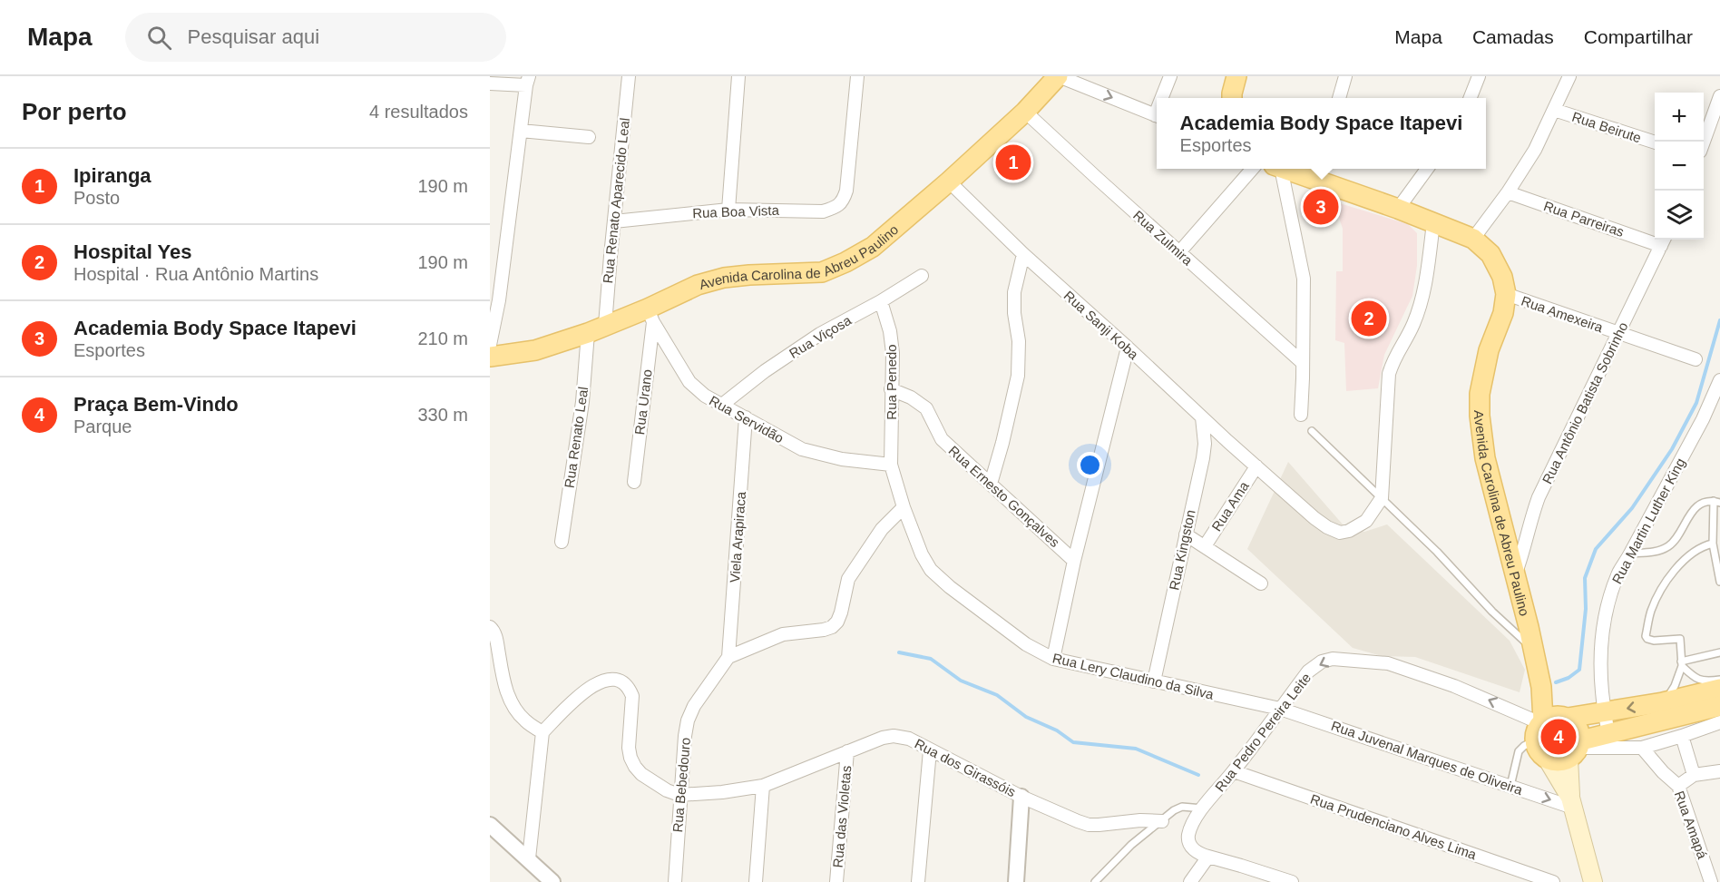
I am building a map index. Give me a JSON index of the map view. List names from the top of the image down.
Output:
{
  "streets": {
    "main road": ["Avenida Carolina de Abreu Paulino"],
    "street": [
      "Rua Beirute",
      "Rua Renato Aparecido Leal",
      "Rua Boa Vista",
      "Rua Parreiras",
      "Rua Zulmira",
      "Rua Amexeira",
      "Rua Sanji Koba",
      "Rua Viçosa",
      "Rua Penedo",
      "Rua Urano",
      "Rua Antônio Batista Sobrinho",
      "Rua Servidão",
      "Rua Renato Leal",
      "Rua Ernesto Gonçalves",
      "Rua Ama",
      "Rua Martin Luther King",
      "Viela Arapiraca",
      "Rua Kingston",
      "Rua Lery Claudino da Silva",
      "Rua Pedro Pereira Leite",
      "Rua Juvenal Marques de Oliveira",
      "Rua dos Girassóis",
      "Rua Bebedouro",
      "Rua das Violetas",
      "Rua Amapá",
      "Rua Prudenciano Alves Lima"
    ]
  },
  "crossings": [
    ["Rua Renato Aparecido Leal", "Rua Boa Vista"],
    ["Rua Renato Aparecido Leal", "Avenida Carolina de Abreu Paulino"],
    ["Rua Renato Aparecido Leal", "Rua Renato Leal"],
    ["Rua Parreiras", "Rua Antônio Batista Sobrinho"],
    ["Rua Zulmira", "Avenida Carolina de Abreu Paulino"],
    ["Avenida Carolina de Abreu Paulino", "Rua Amexeira"],
    ["Avenida Carolina de Abreu Paulino", "Rua Sanji Koba"],
    ["Avenida Carolina de Abreu Paulino", "Rua Urano"],
    ["Avenida Carolina de Abreu Paulino", "Rua Antônio Batista Sobrinho"],
    ["Avenida Carolina de Abreu Paulino", "Rua Servidão"],
    ["Avenida Carolina de Abreu Paulino", "Rua Renato Leal"],
    ["Avenida Carolina de Abreu Paulino", "Rua Pedro Pereira Leite"],
    ["Rua Amexeira", "Rua Antônio Batista Sobrinho"],
    ["Rua Sanji Koba", "Rua Ama"],
    ["Rua Sanji Koba", "Rua Kingston"],
    ["Rua Viçosa", "Rua Penedo"],
    ["Rua Viçosa", "Rua Servidão"],
    ["Rua Penedo", "Rua Servidão"],
    ["Rua Penedo", "Rua Ernesto Gonçalves"],
    ["Rua Penedo", "Rua Lery Claudino da Silva"],
    ["Rua Urano", "Rua Servidão"],
    ["Rua Servidão", "Viela Arapiraca"],
    ["Rua Servidão", "Rua Lery Claudino da Silva"],
    ["Viela Arapiraca", "Rua Bebedouro"],
    ["Rua Kingston", "Rua Lery Claudino da Silva"],
    ["Rua Lery Claudino da Silva", "Rua Pedro Pereira Leite"],
    ["Rua Lery Claudino da Silva", "Rua Juvenal Marques de Oliveira"],
    ["Rua Pedro Pereira Leite", "Rua Juvenal Marques de Oliveira"],
    ["Rua Pedro Pereira Leite", "Rua Prudenciano Alves Lima"],
    ["Rua dos Girassóis", "Rua Bebedouro"],
    ["Rua dos Girassóis", "Rua das Violetas"]
  ],
  "one_way": ["Rua Pedro Pereira Leite"],
  "page": {
    "header": "Mapa",
    "search": "Pesquisar aqui",
    "nav": ["Mapa", "Camadas", "Compartilhar"],
    "heading": ["Por perto", "4 resultados"],
    "map_buttons": ["+", "−"],
    "popup": ["Academia Body Space Itapevi", "Esportes"],
    "pins": [
      "1",
      "3",
      "2",
      "4"
    ],
    "list": [
      {
        "mark": "1",
        "name": "Ipiranga",
        "note": "Posto",
        "value": "190 m"
      },
      {
        "mark": "2",
        "name": "Hospital Yes",
        "note": "Hospital · Rua Antônio Martins",
        "value": "190 m"
      },
      {
        "mark": "3",
        "name": "Academia Body Space Itapevi",
        "note": "Esportes",
        "value": "210 m"
      },
      {
        "mark": "4",
        "name": "Praça Bem-Vindo",
        "note": "Parque",
        "value": "330 m"
      }
    ]
  }
}
